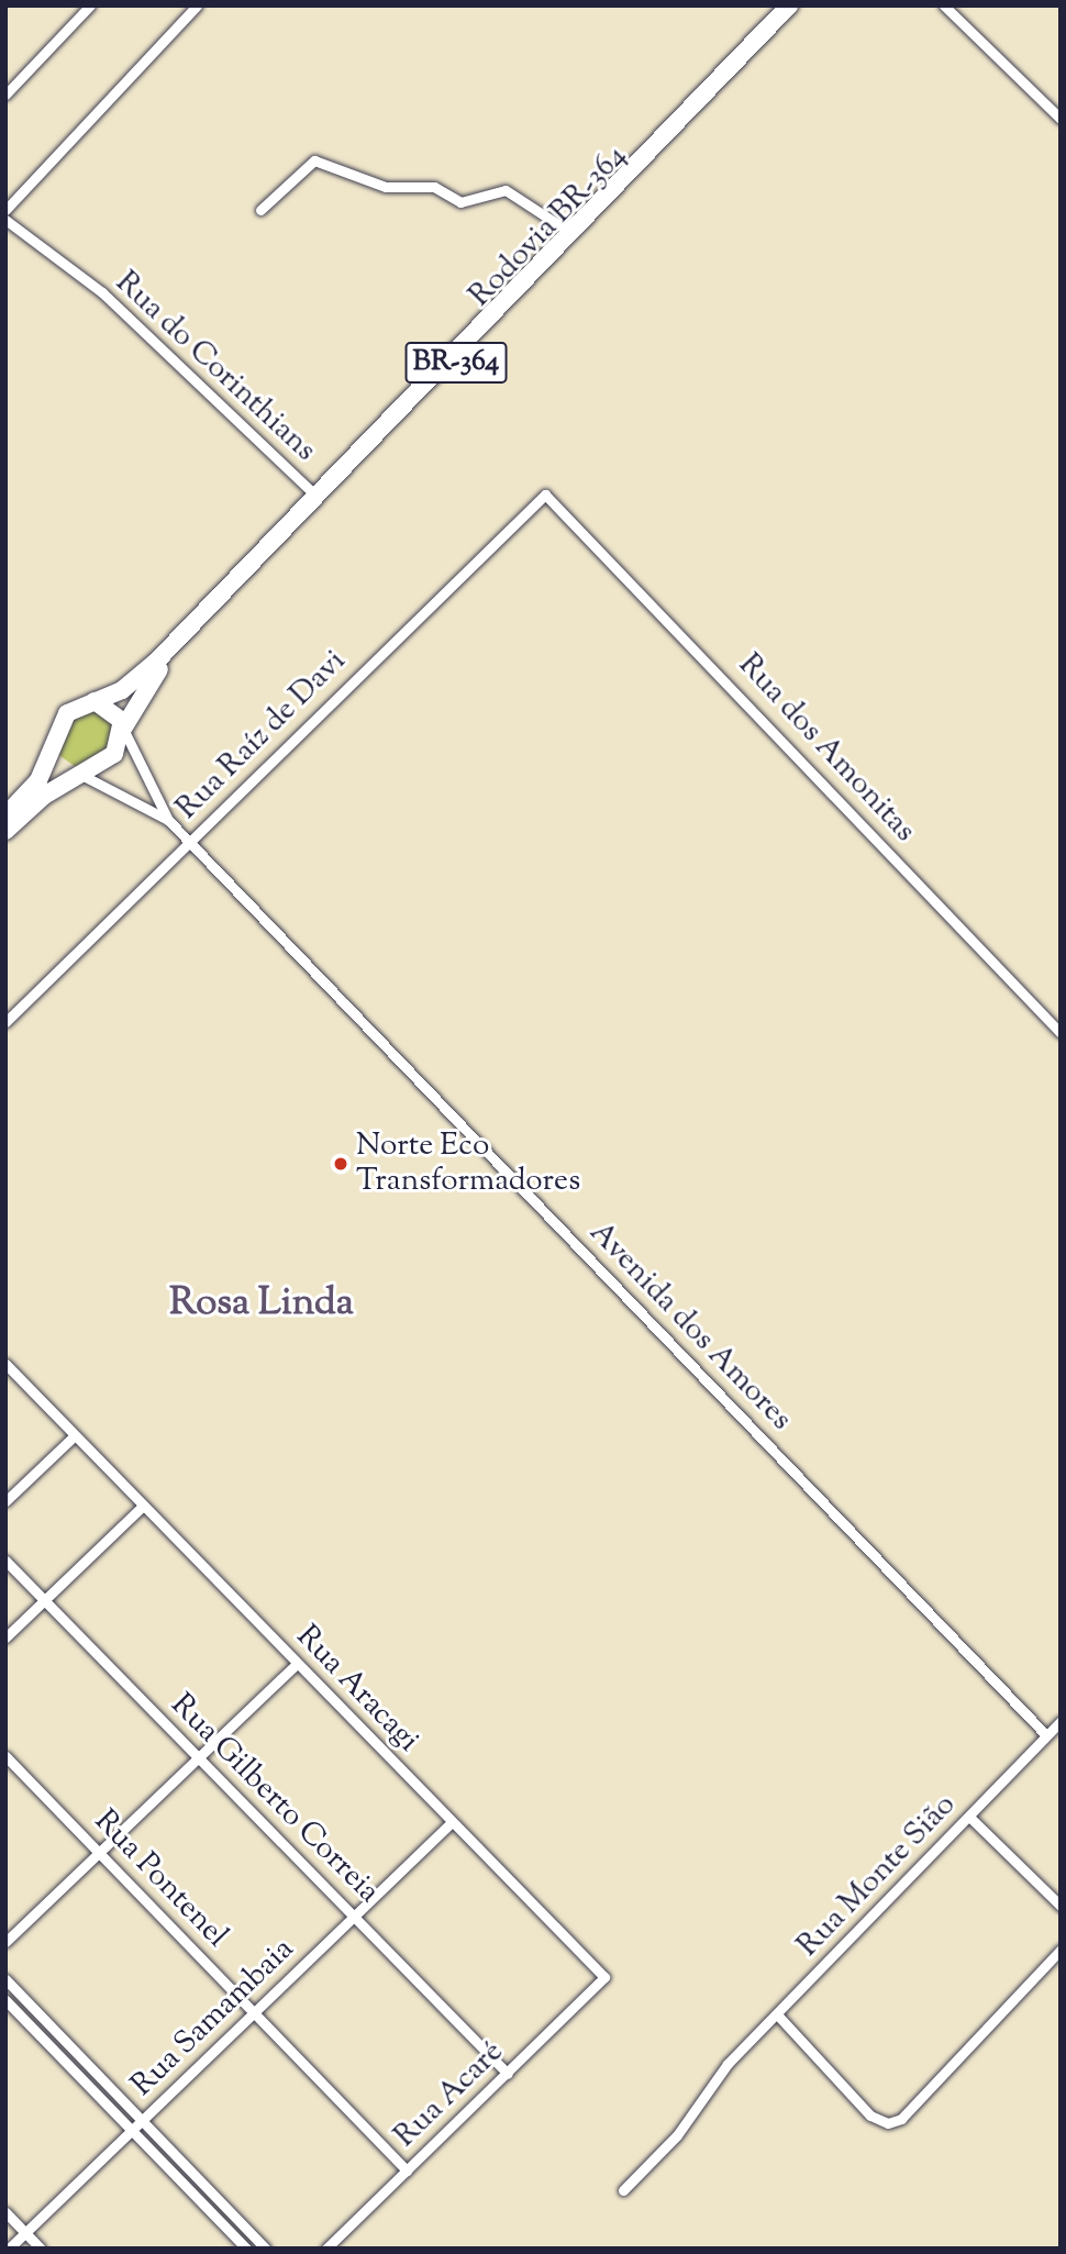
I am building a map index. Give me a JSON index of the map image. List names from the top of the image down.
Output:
{
  "streets": {
    "highway": ["Rodovia BR-364", "BR-364"],
    "street": [
      "Rua do Corinthians",
      "Rua Raíz de Davi",
      "Rua dos Amonitas",
      "Avenida dos Amores",
      "Rua Aracagi",
      "Rua Gilberto Correia",
      "Rua Monte Sião",
      "Rua Pontenel",
      "Rua Samambaia",
      "Rua Acaré"
    ]
  },
  "crossings": [
    ["Rodovia BR-364", "BR-364"],
    ["Rodovia BR-364", "Avenida dos Amores"],
    ["BR-364", "Rua do Corinthians"],
    ["BR-364", "Avenida dos Amores"],
    ["Rua Raíz de Davi", "Rua dos Amonitas"],
    ["Rua Raíz de Davi", "Avenida dos Amores"],
    ["Avenida dos Amores", "Rua Monte Sião"],
    ["Rua Aracagi", "Rua Samambaia"],
    ["Rua Aracagi", "Rua Acaré"],
    ["Rua Gilberto Correia", "Rua Samambaia"],
    ["Rua Gilberto Correia", "Rua Acaré"],
    ["Rua Pontenel", "Rua Samambaia"],
    ["Rua Pontenel", "Rua Acaré"]
  ],
  "districts": ["Rosa Linda"],
  "places": ["Norte Eco Transformadores"]
}
